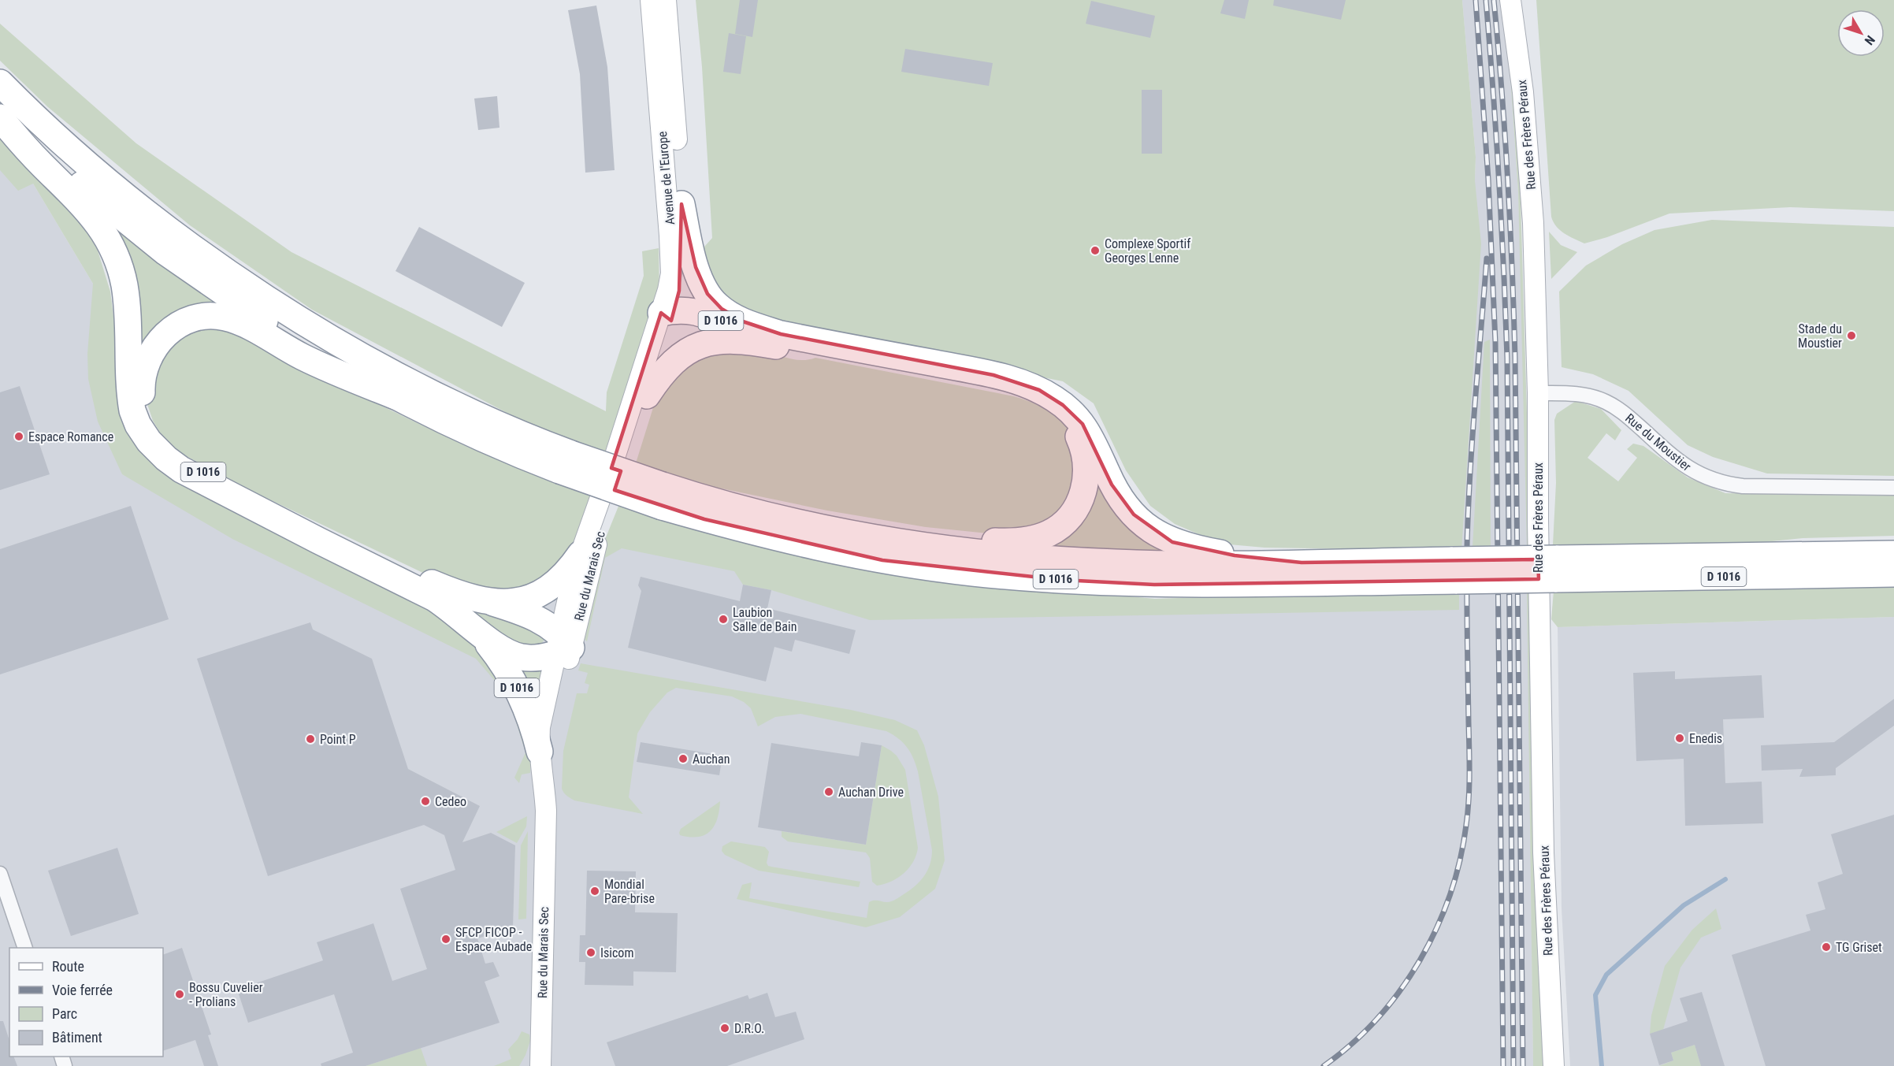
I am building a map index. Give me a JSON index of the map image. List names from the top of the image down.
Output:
{
  "streets": {
    "highway": ["D 1016"],
    "street": [
      "Rue des Frères Péraux",
      "Avenue de l'Europe",
      "Rue du Moustier",
      "Rue du Marais Sec"
    ]
  },
  "crossings": [
    ["Rue des Frères Péraux", "Rue du Moustier"],
    ["Avenue de l'Europe", "D 1016"],
    ["Avenue de l'Europe", "Rue du Marais Sec"],
    ["D 1016", "Rue du Marais Sec"]
  ],
  "places": [
    "Complexe Sportif Georges Lenne",
    "Stade du Moustier",
    "Espace Romance",
    "Laubion Salle de Bain",
    "Enedis",
    "Point P",
    "Auchan",
    "Auchan Drive",
    "Cedeo",
    "Mondial Pare-brise",
    "SFCP FICOP - Espace Aubade",
    "TG Griset",
    "Isicom",
    "Bossu Cuvelier - Prolians",
    "D.R.O."
  ],
  "legend": [
    "Route",
    "Voie ferrée",
    "Parc",
    "Bâtiment"
  ],
  "north": "bottom right"
}
